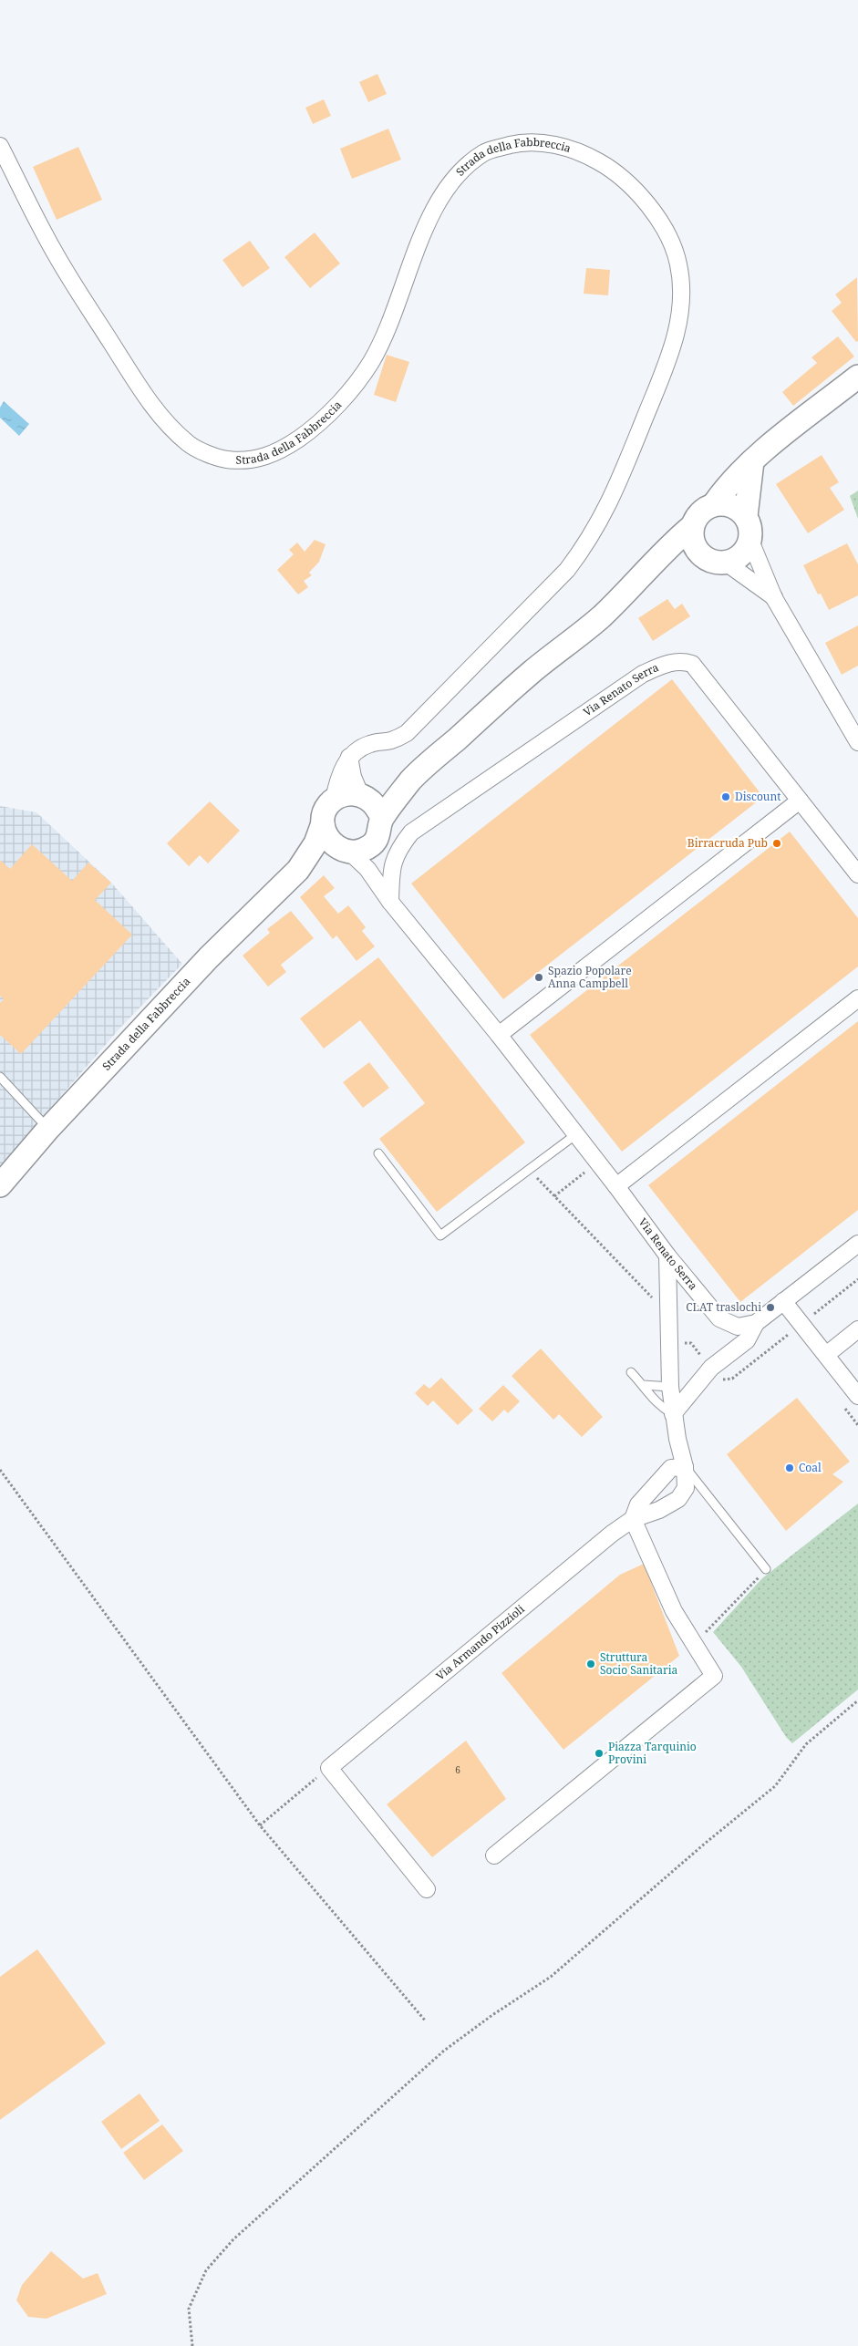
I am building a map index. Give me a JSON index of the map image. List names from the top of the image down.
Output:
{
  "streets": {
    "street": ["Strada della Fabbreccia", "Via Renato Serra", "Via Armando Pizzioli"]
  },
  "crossings": [
    ["Strada della Fabbreccia", "Via Renato Serra"],
    ["Via Renato Serra", "Via Armando Pizzioli"]
  ],
  "places": [
    "Discount",
    "Birracruda Pub",
    "Spazio Popolare Anna Campbell",
    "CLAT traslochi",
    "Coal",
    "Struttura Socio Sanitaria",
    "Piazza Tarquinio Provini"
  ],
  "house_numbers": ["6"]
}
